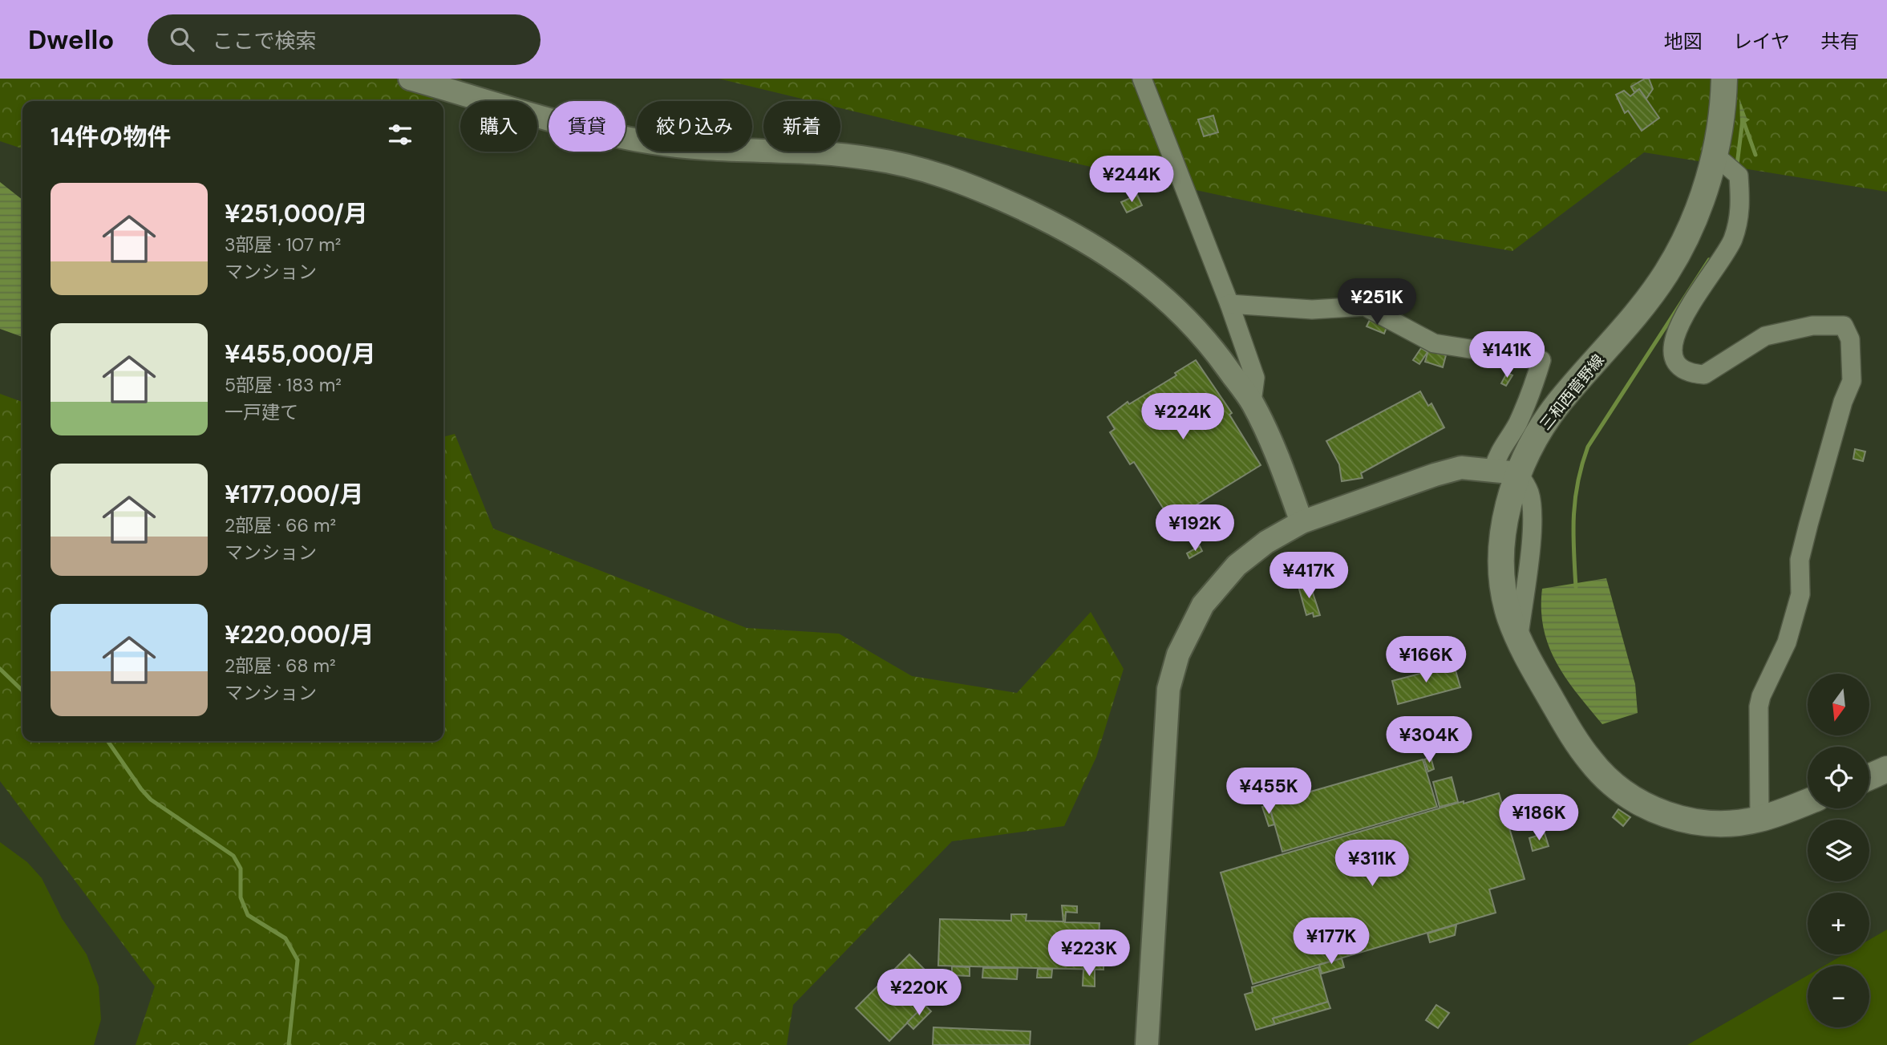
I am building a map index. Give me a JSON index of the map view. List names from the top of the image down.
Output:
{
  "streets": {
    "main road": ["三和西菅野線"]
  },
  "north": "bottom",
  "page": {
    "header": "Dwello",
    "search": "ここで検索",
    "nav": ["地図", "レイヤ", "共有"],
    "chip": [
      "購入",
      "賃貸",
      "絞り込み",
      "新着"
    ],
    "heading": "14件の物件",
    "price": [
      "¥244K",
      "¥251K",
      "¥141K",
      "¥224K",
      "¥192K",
      "¥417K",
      "¥166K",
      "¥304K",
      "¥455K",
      "¥186K",
      "¥311K",
      "¥177K",
      "¥223K",
      "¥220K"
    ],
    "list": [
      {
        "name": "¥251,000/月",
        "note": "3部屋 · 107 m² · マンション"
      },
      {
        "name": "¥455,000/月",
        "note": "5部屋 · 183 m² · 一戸建て"
      },
      {
        "name": "¥177,000/月",
        "note": "2部屋 · 66 m² · マンション"
      },
      {
        "name": "¥220,000/月",
        "note": "2部屋 · 68 m² · マンション"
      }
    ],
    "map_buttons": ["+", "−"]
  }
}
